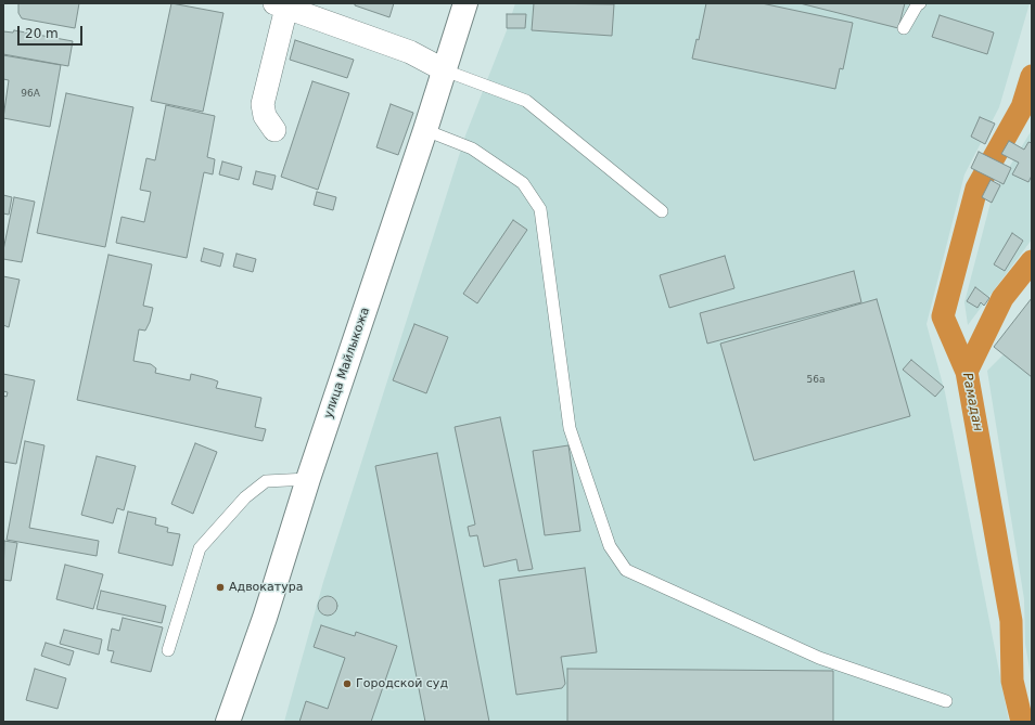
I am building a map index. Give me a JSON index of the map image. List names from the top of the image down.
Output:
{
  "streets": {
    "street": ["улица Майлыкожа"]
  },
  "water": ["Рамадан"],
  "places": ["Адвокатура", "Городской суд"],
  "house_numbers": ["96А", "56а"],
  "scale_bar": "20 m"
}
